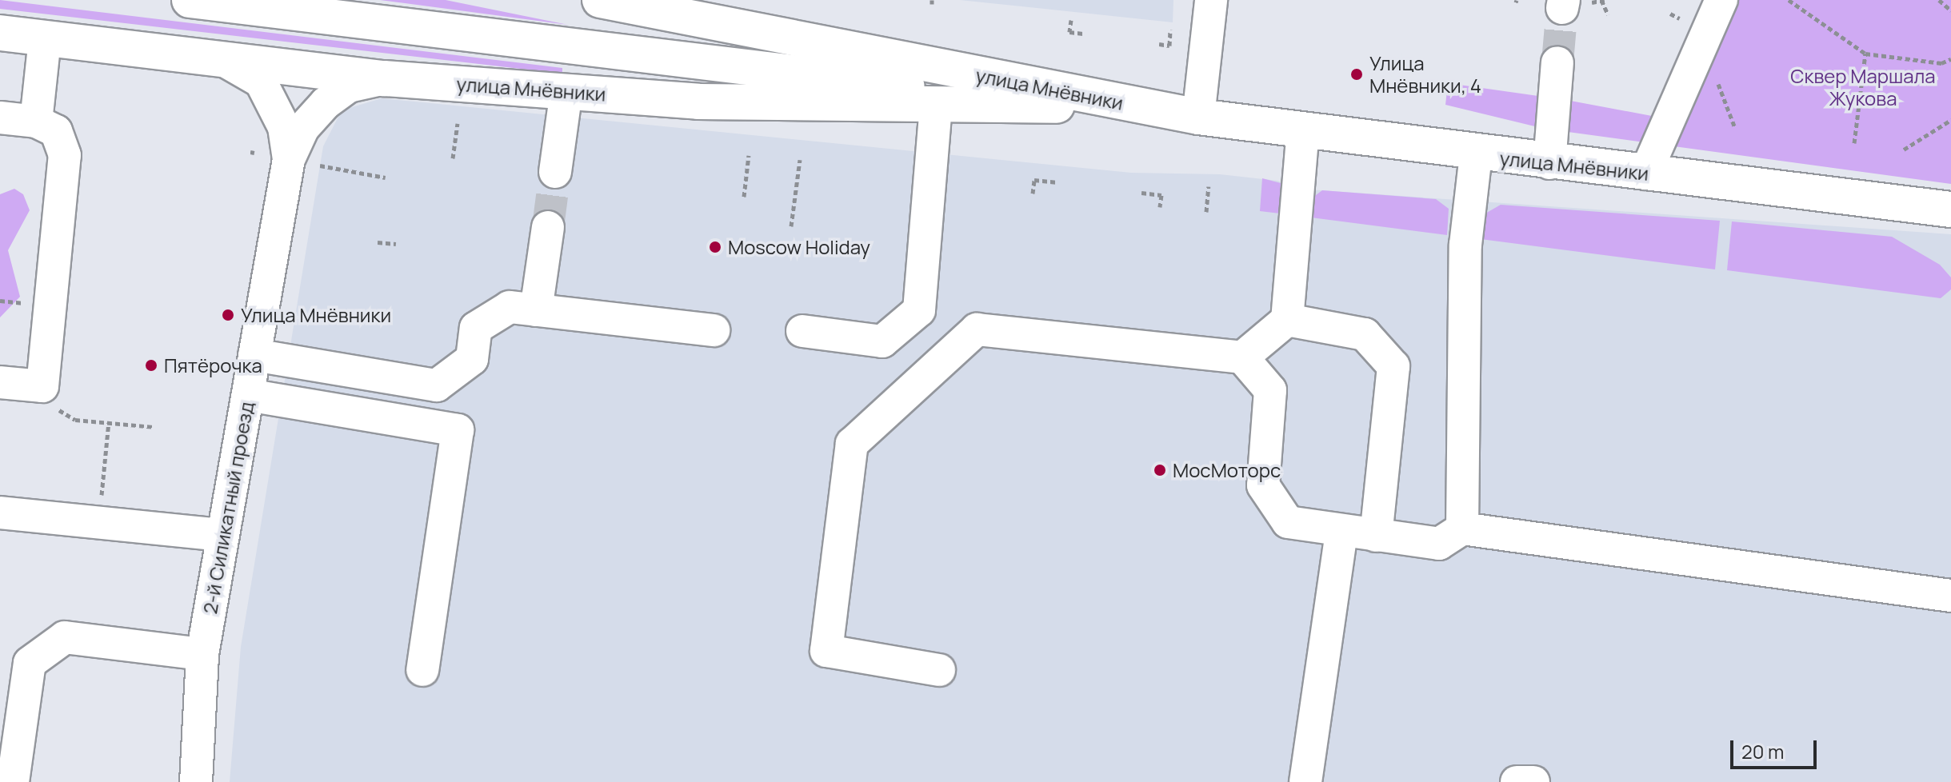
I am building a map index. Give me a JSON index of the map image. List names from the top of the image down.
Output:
{
  "streets": {
    "main road": ["улица Мнёвники"],
    "street": ["2-й Силикатный проезд"]
  },
  "crossings": [
    ["улица Мнёвники", "2-й Силикатный проезд"]
  ],
  "parks": ["Сквер Маршала Жукова"],
  "places": [
    "Улица Мнёвники, 4",
    "Moscow Holiday",
    "Улица Мнёвники",
    "Пятёрочка",
    "МосМоторс"
  ],
  "scale_bar": "20 m"
}
